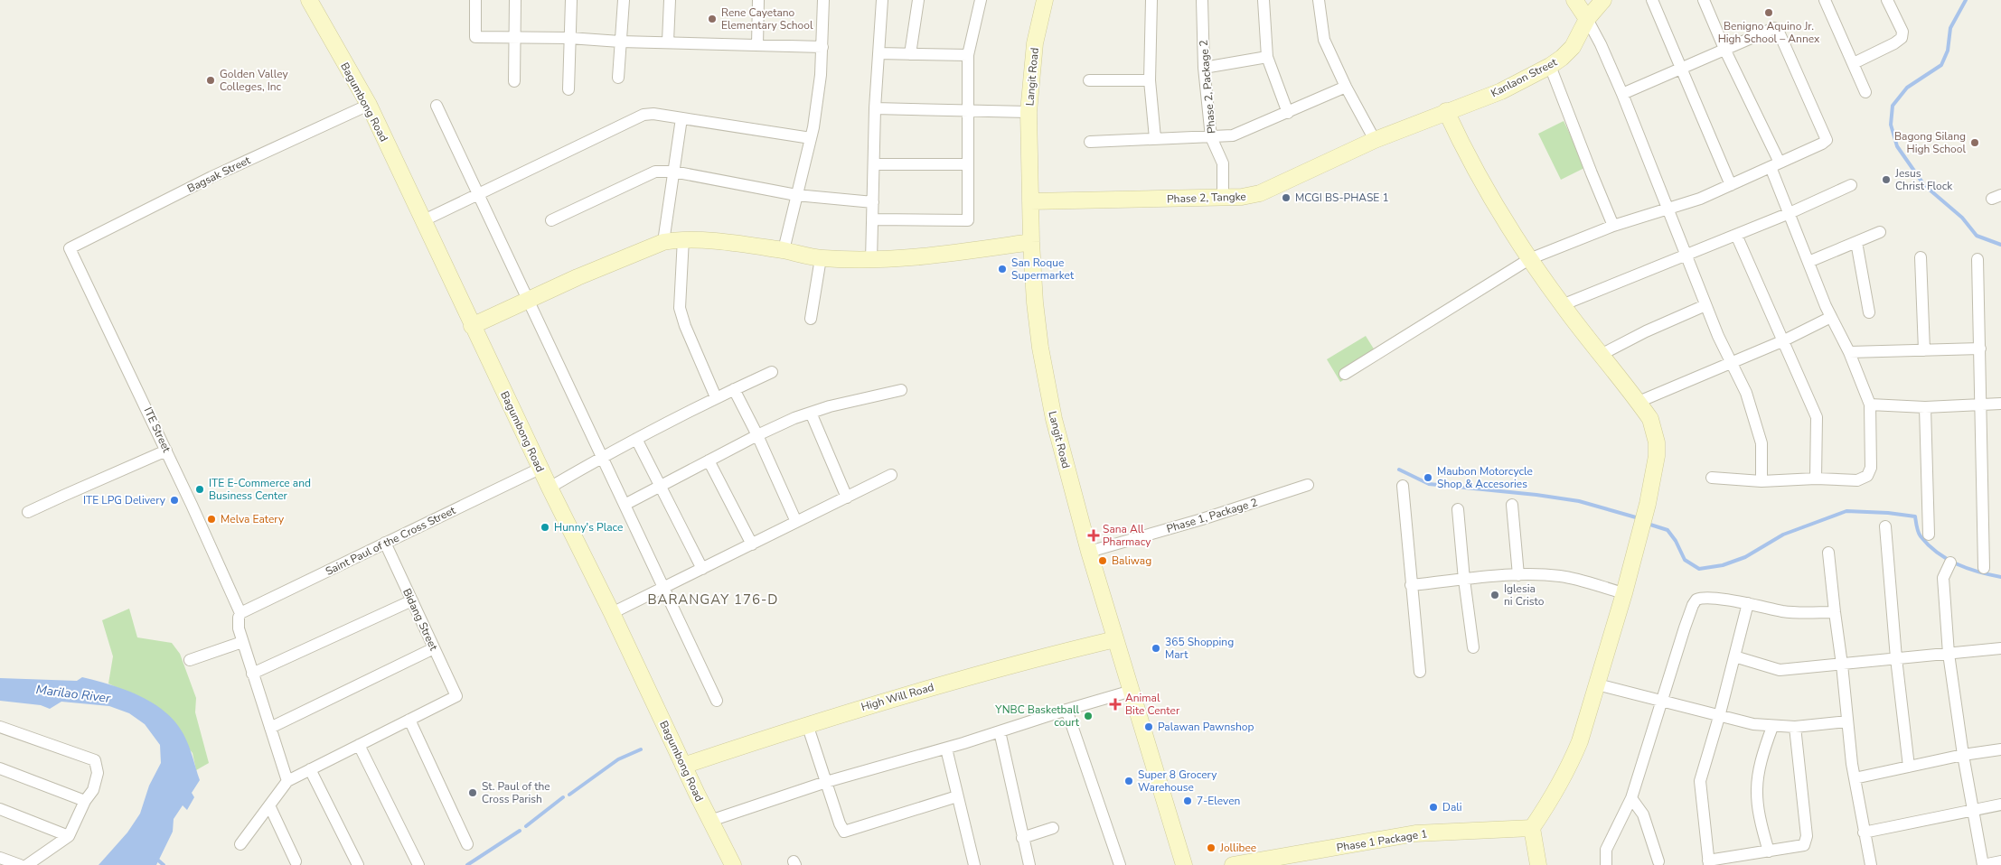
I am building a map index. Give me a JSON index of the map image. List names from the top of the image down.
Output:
{
  "streets": {
    "street": [
      "Langit Road",
      "Kanlaon Street",
      "Phase 2, Package 2",
      "Bagumbong Road",
      "Bagsak Street",
      "Phase 2, Tangke",
      "ITE Street",
      "Phase 1, Package 2",
      "Saint Paul of the Cross Street",
      "Bidang Street",
      "High Will Road",
      "Phase 1 Package 1"
    ]
  },
  "crossings": [
    ["Langit Road", "Phase 2, Tangke"],
    ["Langit Road", "Phase 1, Package 2"],
    ["Langit Road", "High Will Road"],
    ["Kanlaon Street", "Phase 2, Tangke"],
    ["Phase 2, Package 2", "Phase 2, Tangke"],
    ["Bagumbong Road", "Bagsak Street"],
    ["Bagumbong Road", "Saint Paul of the Cross Street"],
    ["Bagumbong Road", "High Will Road"],
    ["Bagsak Street", "ITE Street"],
    ["ITE Street", "Saint Paul of the Cross Street"],
    ["Saint Paul of the Cross Street", "Bidang Street"]
  ],
  "districts": ["BARANGAY 176-D"],
  "water": ["Marilao River"],
  "places": {
    "other": [
      "Benigno Aquino Jr. High School – Annex",
      "Rene Cayetano Elementary School",
      "Golden Valley Colleges, Inc",
      "Bagong Silang High School",
      "Jesus Christ Flock",
      "MCGI BS-PHASE 1",
      "San Roque Supermarket",
      "Maubon Motorcycle Shop & Accesories",
      "ITE E-Commerce and Business Center",
      "ITE LPG Delivery",
      "Melva Eatery",
      "Hunny's Place",
      "Baliwag",
      "Iglesia ni Cristo",
      "365 Shopping Mart",
      "YNBC Basketball court",
      "Palawan Pawnshop",
      "Super 8 Grocery Warehouse",
      "St. Paul of the Cross Parish",
      "7-Eleven",
      "Dali",
      "Jollibee"
    ],
    "health": ["Sana All Pharmacy", "Animal Bite Center"]
  }
}
